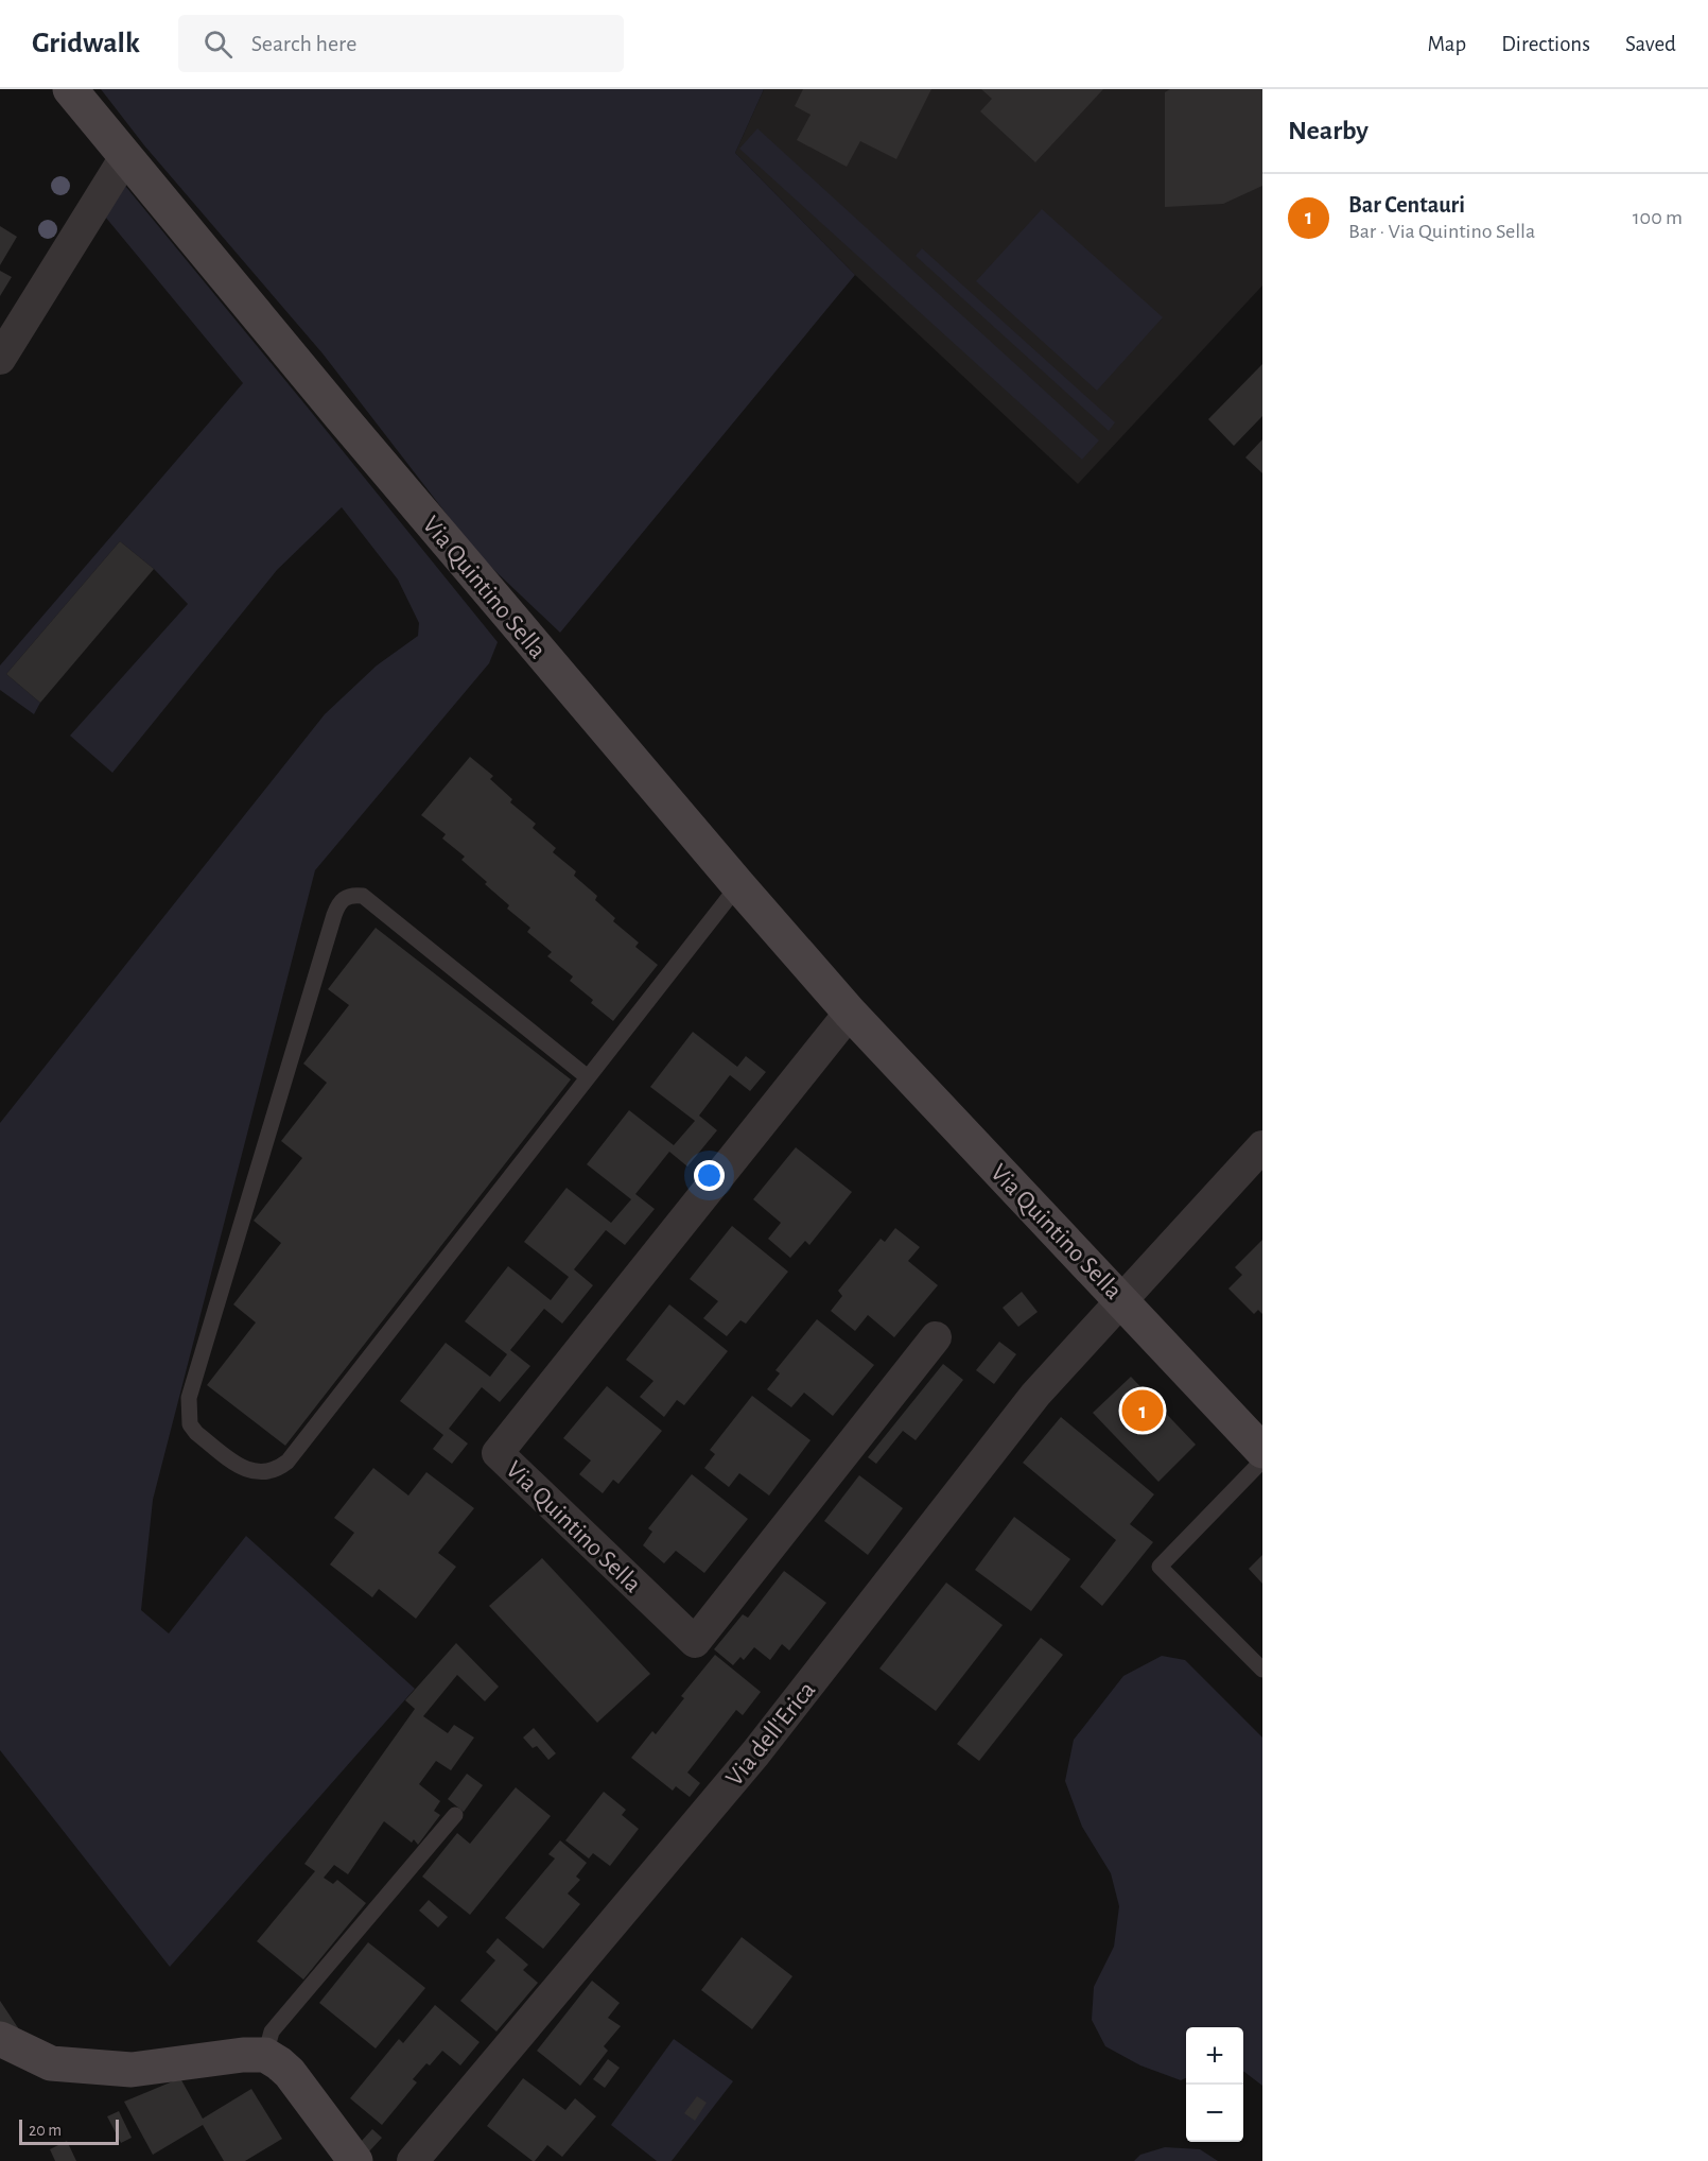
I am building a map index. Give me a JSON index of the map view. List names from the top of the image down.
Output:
{
  "streets": {
    "street": ["Via Quintino Sella", "Via dell'Erica"]
  },
  "crossings": [
    ["Via Quintino Sella", "Via dell'Erica"]
  ],
  "scale_bar": "20 m",
  "page": {
    "header": "Gridwalk",
    "search": "Search here",
    "nav": ["Map", "Directions", "Saved"],
    "heading": "Nearby",
    "list": [
      {
        "mark": "1",
        "name": "Bar Centauri",
        "note": "Bar · Via Quintino Sella",
        "value": "100 m"
      }
    ],
    "pins": "1",
    "map_buttons": ["+", "−"],
    "scale": "20 m"
  }
}
